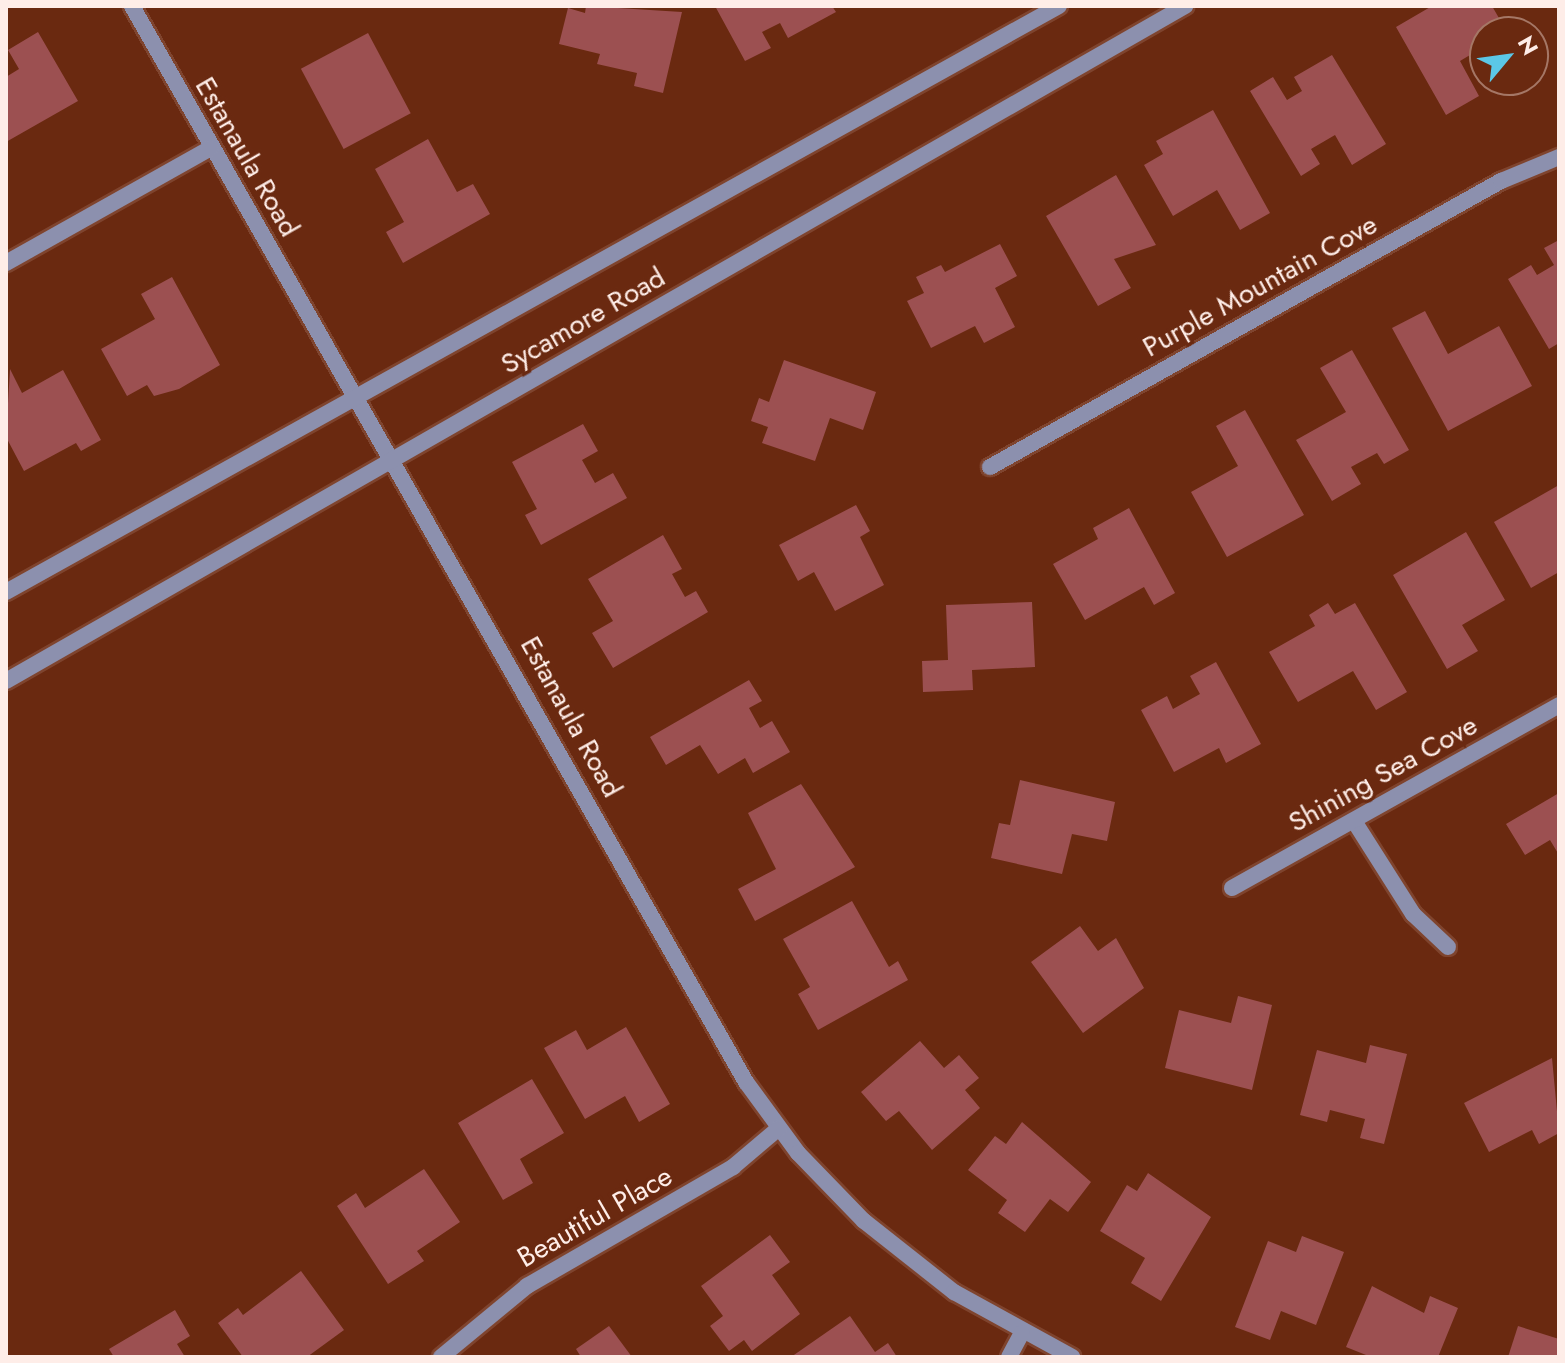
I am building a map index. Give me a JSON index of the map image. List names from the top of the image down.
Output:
{
  "streets": {
    "street": [
      "Estanaula Road",
      "Purple Mountain Cove",
      "Sycamore Road",
      "Shining Sea Cove",
      "Beautiful Place"
    ]
  },
  "crossings": [
    ["Estanaula Road", "Sycamore Road"],
    ["Estanaula Road", "Beautiful Place"]
  ],
  "north": "top right"
}
